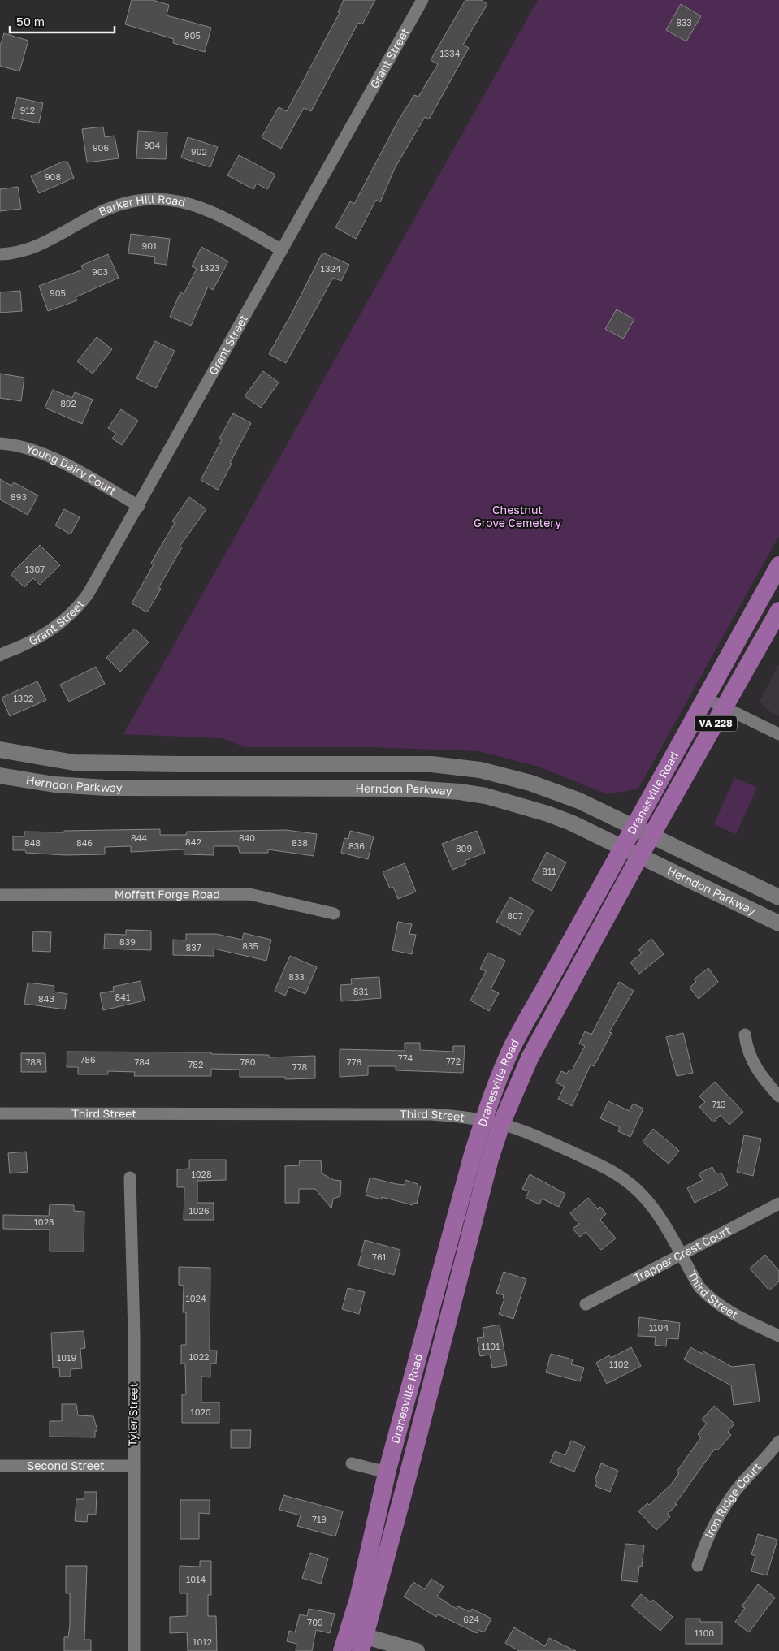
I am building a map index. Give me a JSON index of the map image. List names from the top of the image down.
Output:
{
  "streets": {
    "main road": ["VA 228", "Herndon Parkway", "Dranesville Road"],
    "street": [
      "Grant Street",
      "Barker Hill Road",
      "Young Dairy Court",
      "Moffett Forge Road",
      "Third Street",
      "Trapper Crest Court",
      "Tyler Street",
      "Second Street",
      "Iron Ridge Court"
    ]
  },
  "crossings": [
    ["Grant Street", "Barker Hill Road"],
    ["Grant Street", "Young Dairy Court"],
    ["Herndon Parkway", "Dranesville Road"],
    ["Dranesville Road", "Third Street"],
    ["Third Street", "Trapper Crest Court"],
    ["Tyler Street", "Second Street"]
  ],
  "parks": ["Chestnut Grove Cemetery"],
  "house_numbers": [
    "833",
    "905",
    "1334",
    "912",
    "904",
    "906",
    "902",
    "908",
    "901",
    "1323",
    "1324",
    "903",
    "905",
    "892",
    "893",
    "1307",
    "1302",
    "844",
    "840",
    "842",
    "848",
    "846",
    "838",
    "836",
    "809",
    "811",
    "807",
    "839",
    "835",
    "837",
    "833",
    "831",
    "841",
    "843",
    "774",
    "786",
    "772",
    "788",
    "784",
    "780",
    "776",
    "782",
    "778",
    "713",
    "1028",
    "1026",
    "1023",
    "761",
    "1024",
    "1104",
    "1101",
    "1022",
    "1019",
    "1102",
    "1020",
    "719",
    "1014",
    "624",
    "709",
    "1100",
    "1012"
  ],
  "scale_bar": "50 m"
}
